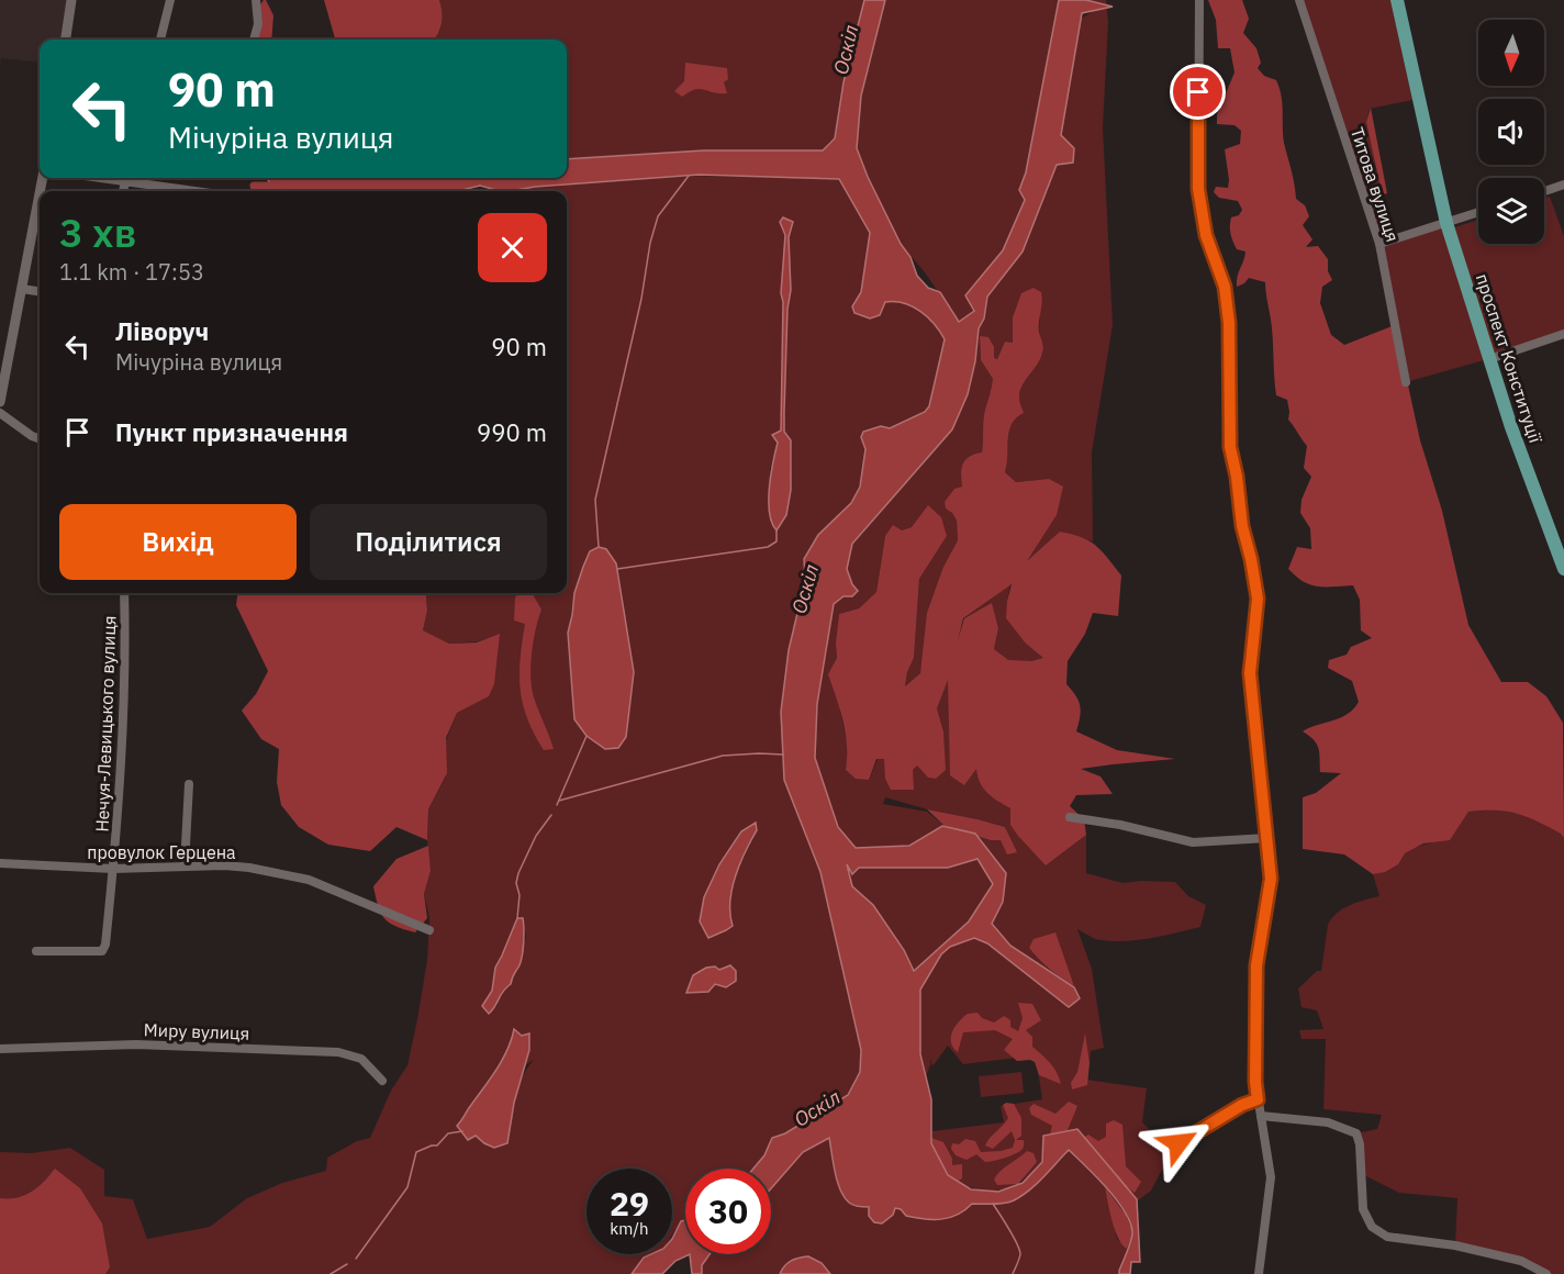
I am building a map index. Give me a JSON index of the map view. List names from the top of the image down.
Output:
{
  "streets": {
    "main road": ["проспект Конституції"],
    "street": [
      "Титова вулиця",
      "Нечуя-Левицького вулиця",
      "провулок Герцена",
      "Миру вулиця"
    ]
  },
  "crossings": [
    ["Нечуя-Левицького вулиця", "провулок Герцена"]
  ],
  "water": ["Оскіл"],
  "north": "bottom",
  "page": {
    "turn": ["90 m", "Мічуріна вулиця"],
    "heading": ["3 хв", "1.1 km · 17:53"],
    "list": [
      {
        "name": "Ліворуч",
        "note": "Мічуріна вулиця",
        "value": "90 m"
      },
      {
        "name": "Пункт призначення",
        "value": "990 m"
      }
    ],
    "buttons": ["Вихід", "Поділитися"],
    "speed": "29 km/h",
    "limit": "30"
  }
}
